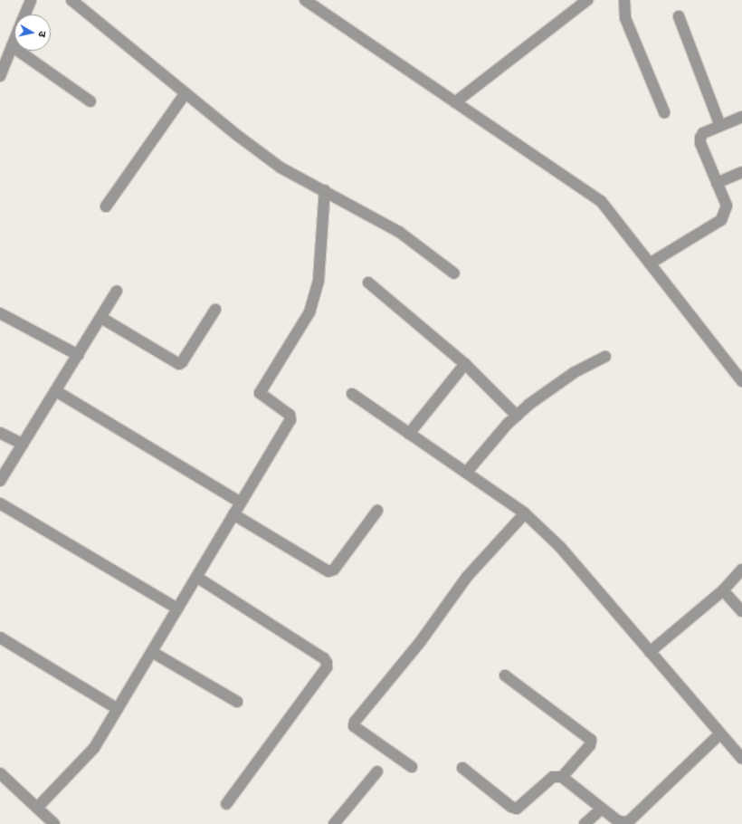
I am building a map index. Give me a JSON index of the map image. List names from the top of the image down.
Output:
{
  "north": "right"
}
